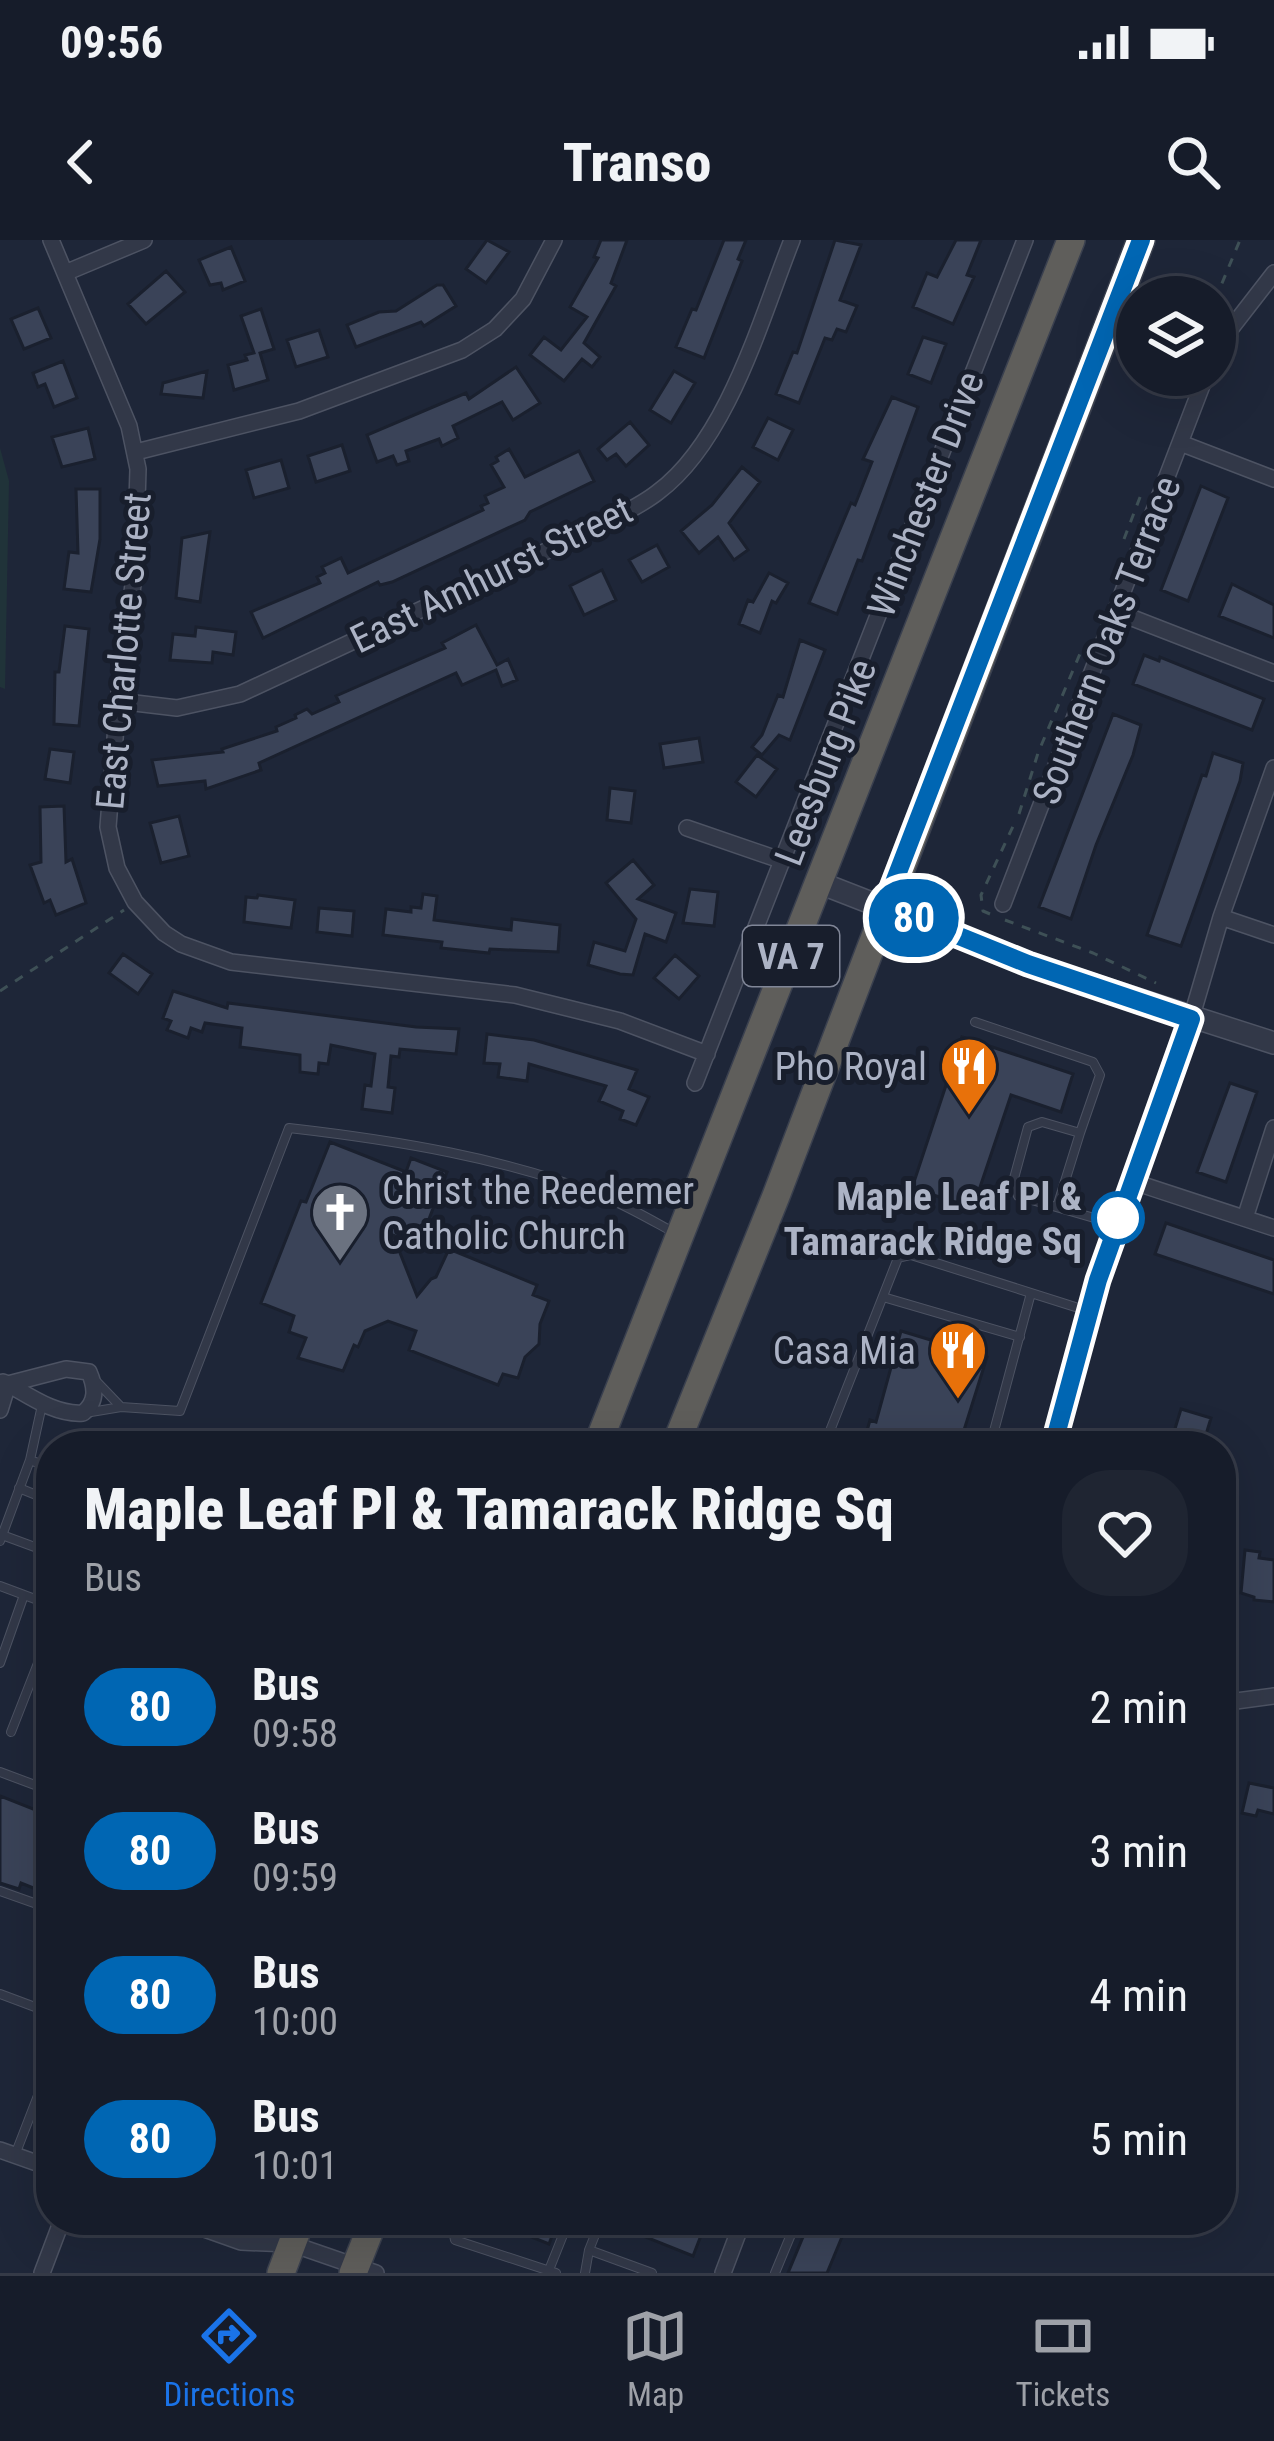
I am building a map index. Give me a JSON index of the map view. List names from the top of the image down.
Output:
{
  "streets": {
    "highway": ["Leesburg Pike", "VA 7"],
    "street": [
      "Winchester Drive",
      "East Amhurst Street",
      "Southern Oaks Terrace",
      "East Charlotte Street"
    ]
  },
  "crossings": [
    ["Winchester Drive", "East Charlotte Street"],
    ["East Amhurst Street", "East Charlotte Street"]
  ],
  "places": {
    "restaurant": ["Pho Royal", "Casa Mia"],
    "other": ["Maple Leaf Pl & Tamarack Ridge Sq"],
    "church": ["Christ the Reedemer Catholic Church"]
  },
  "lines": ["bus line 80"],
  "page": {
    "status": "09:56",
    "header": "Transo",
    "on_map": "80",
    "heading": ["Maple Leaf Pl & Tamarack Ridge Sq", "Bus"],
    "list": [
      {
        "mark": "80",
        "name": "Bus",
        "note": "09:58",
        "value": "2 min"
      },
      {
        "mark": "80",
        "name": "Bus",
        "note": "09:59",
        "value": "3 min"
      },
      {
        "mark": "80",
        "name": "Bus",
        "note": "10:00",
        "value": "4 min"
      },
      {
        "mark": "80",
        "name": "Bus",
        "note": "10:01",
        "value": "5 min"
      }
    ],
    "tabs": ["Directions", "Map", "Tickets"]
  }
}
